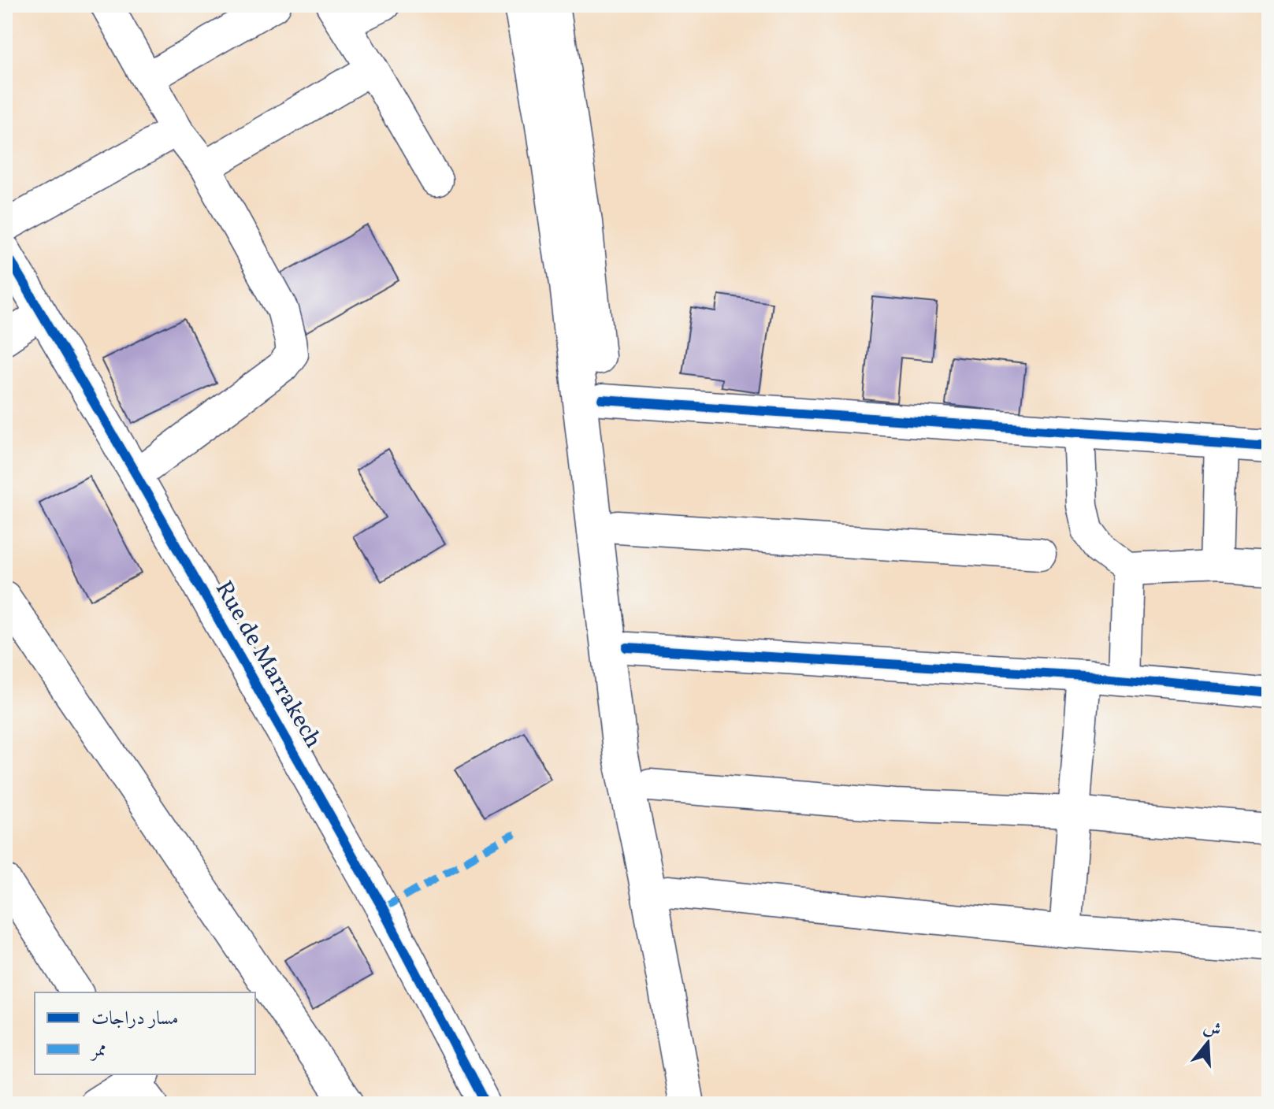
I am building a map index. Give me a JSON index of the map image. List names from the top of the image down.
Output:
{
  "streets": {
    "street": ["Rue de Marrakech"]
  },
  "legend": ["مسار دراجات", "ممر"],
  "north": "top"
}
